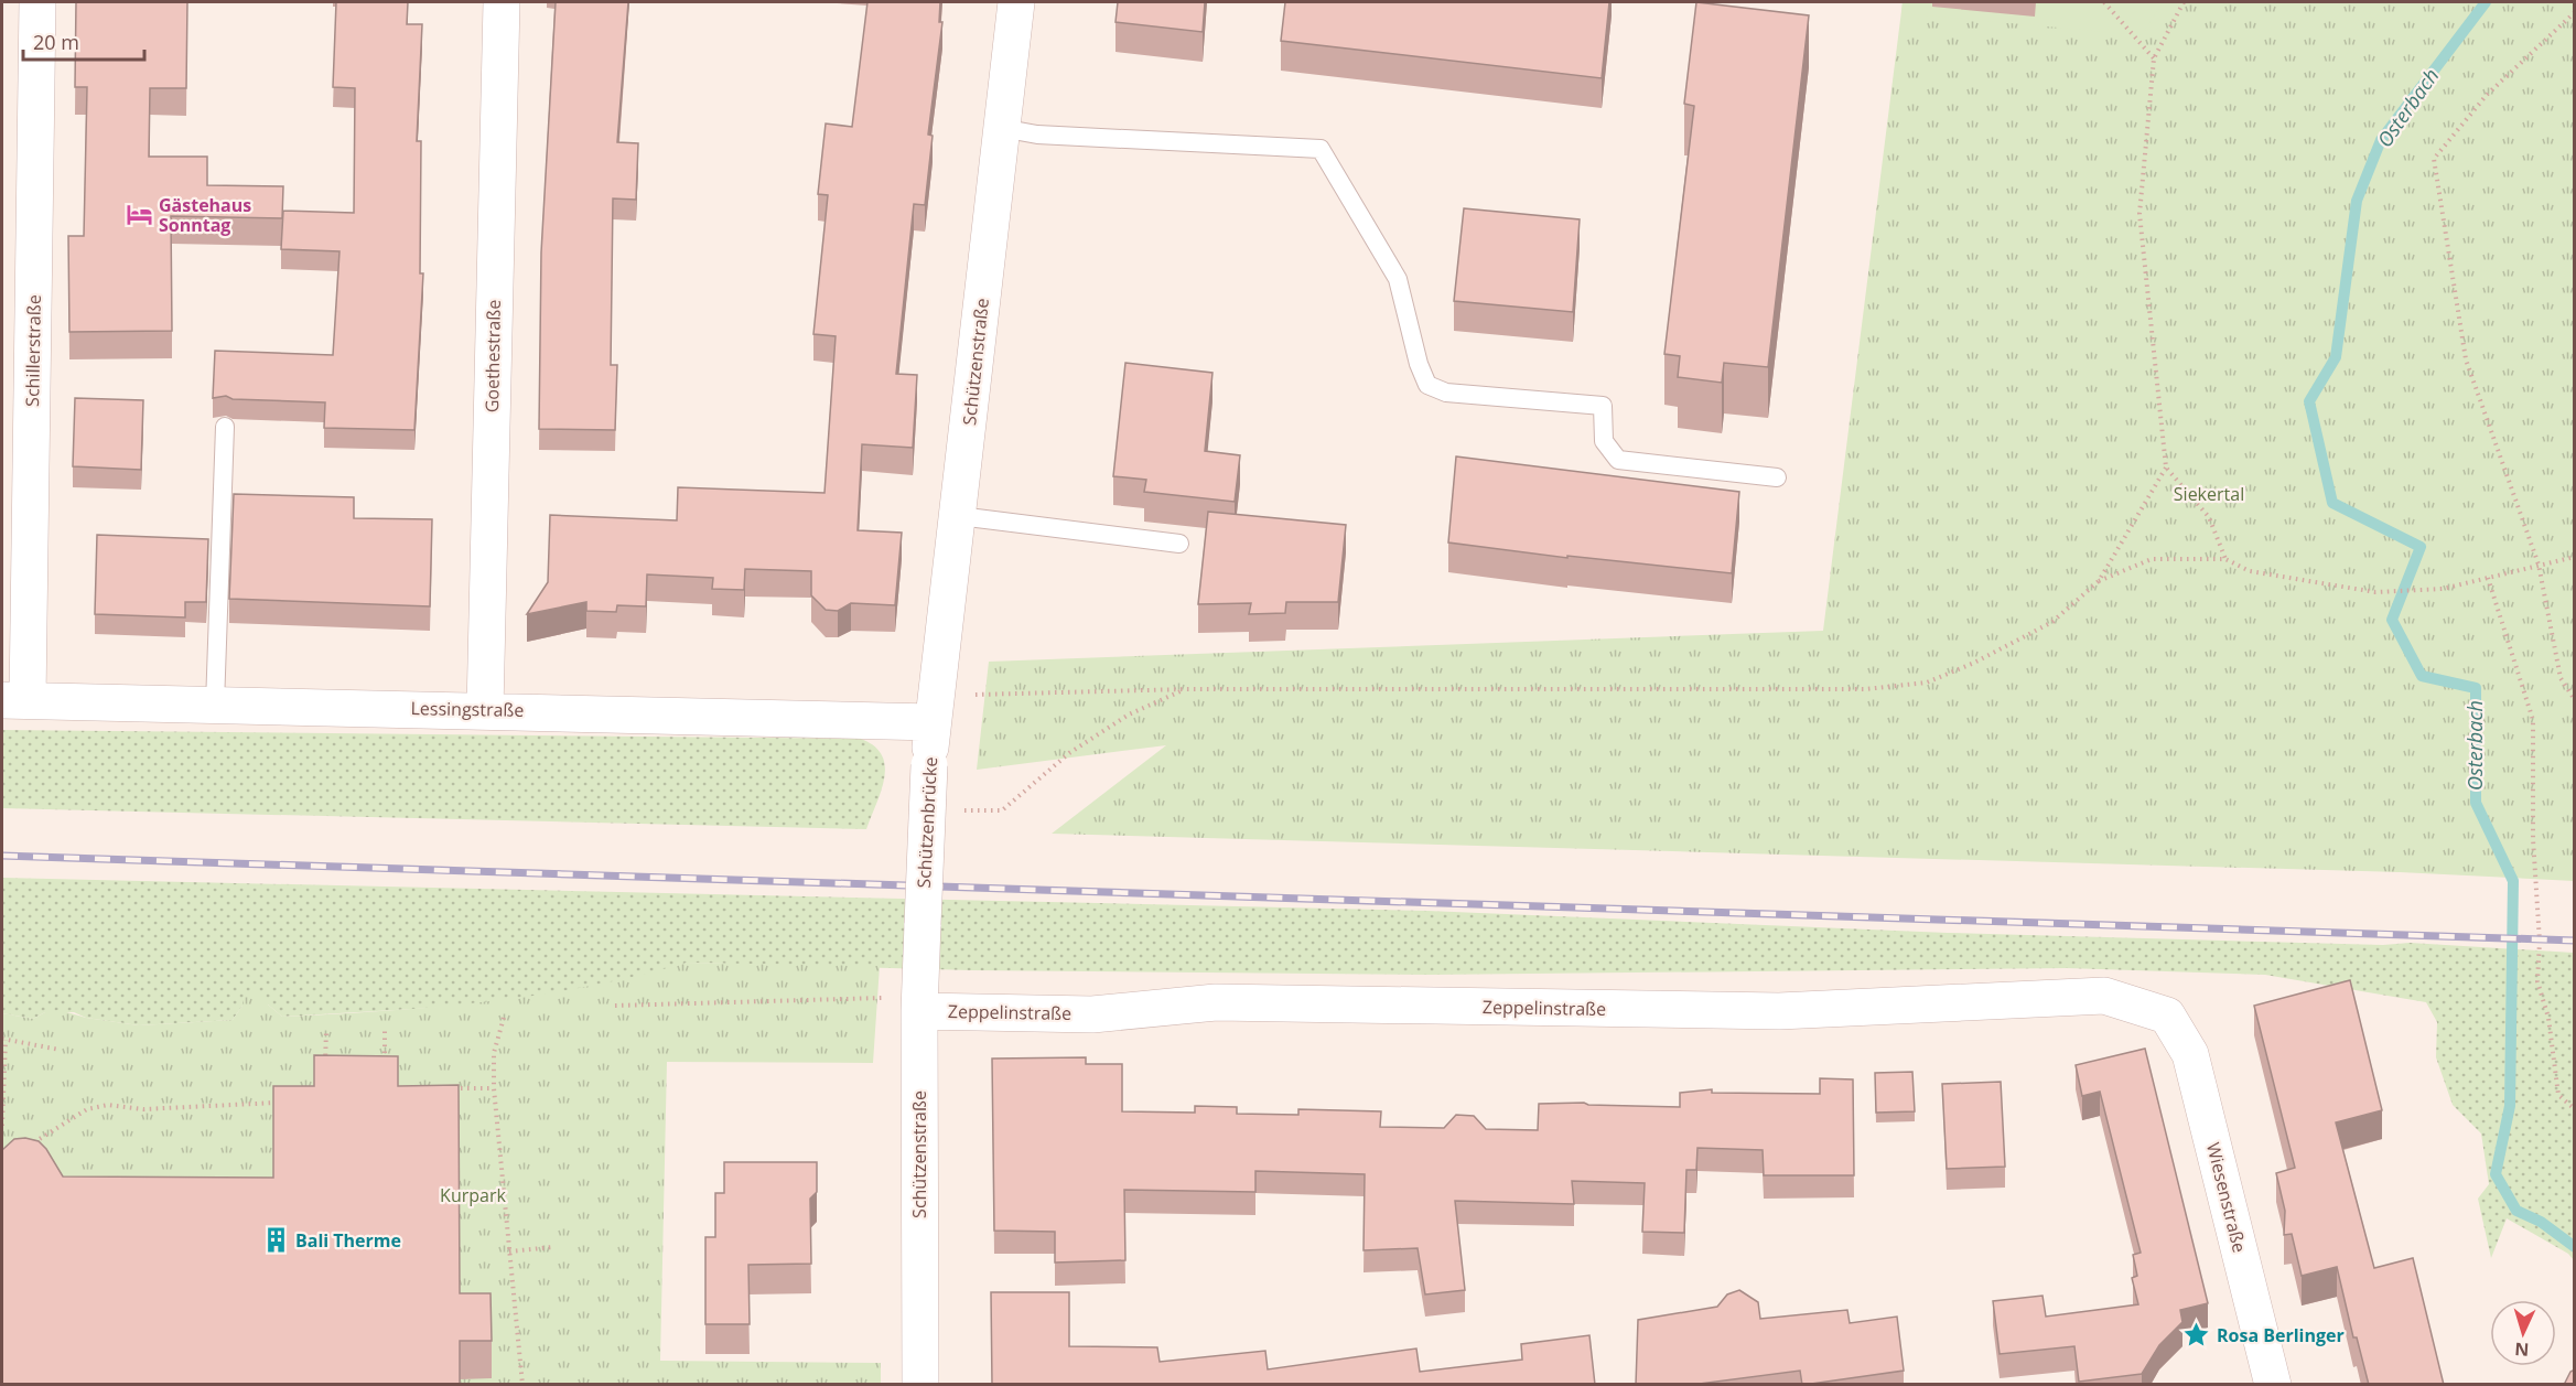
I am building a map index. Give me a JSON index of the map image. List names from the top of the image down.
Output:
{
  "streets": {
    "street": [
      "Schillerstraße",
      "Goethestraße",
      "Schützenstraße",
      "Lessingstraße",
      "Schützenbrücke",
      "Zeppelinstraße",
      "Wiesenstraße"
    ]
  },
  "crossings": [
    ["Schillerstraße", "Lessingstraße"],
    ["Goethestraße", "Lessingstraße"],
    ["Schützenstraße", "Lessingstraße"],
    ["Schützenstraße", "Schützenbrücke"],
    ["Schützenstraße", "Zeppelinstraße"],
    ["Lessingstraße", "Schützenbrücke"],
    ["Zeppelinstraße", "Wiesenstraße"]
  ],
  "water": ["Osterbach"],
  "parks": ["Siekertal", "Kurpark"],
  "places": {
    "hotel": ["Gästehaus Sonntag"],
    "building": ["Bali Therme"],
    "place": ["Rosa Berlinger"]
  },
  "scale_bar": "20 m",
  "north": "bottom"
}
